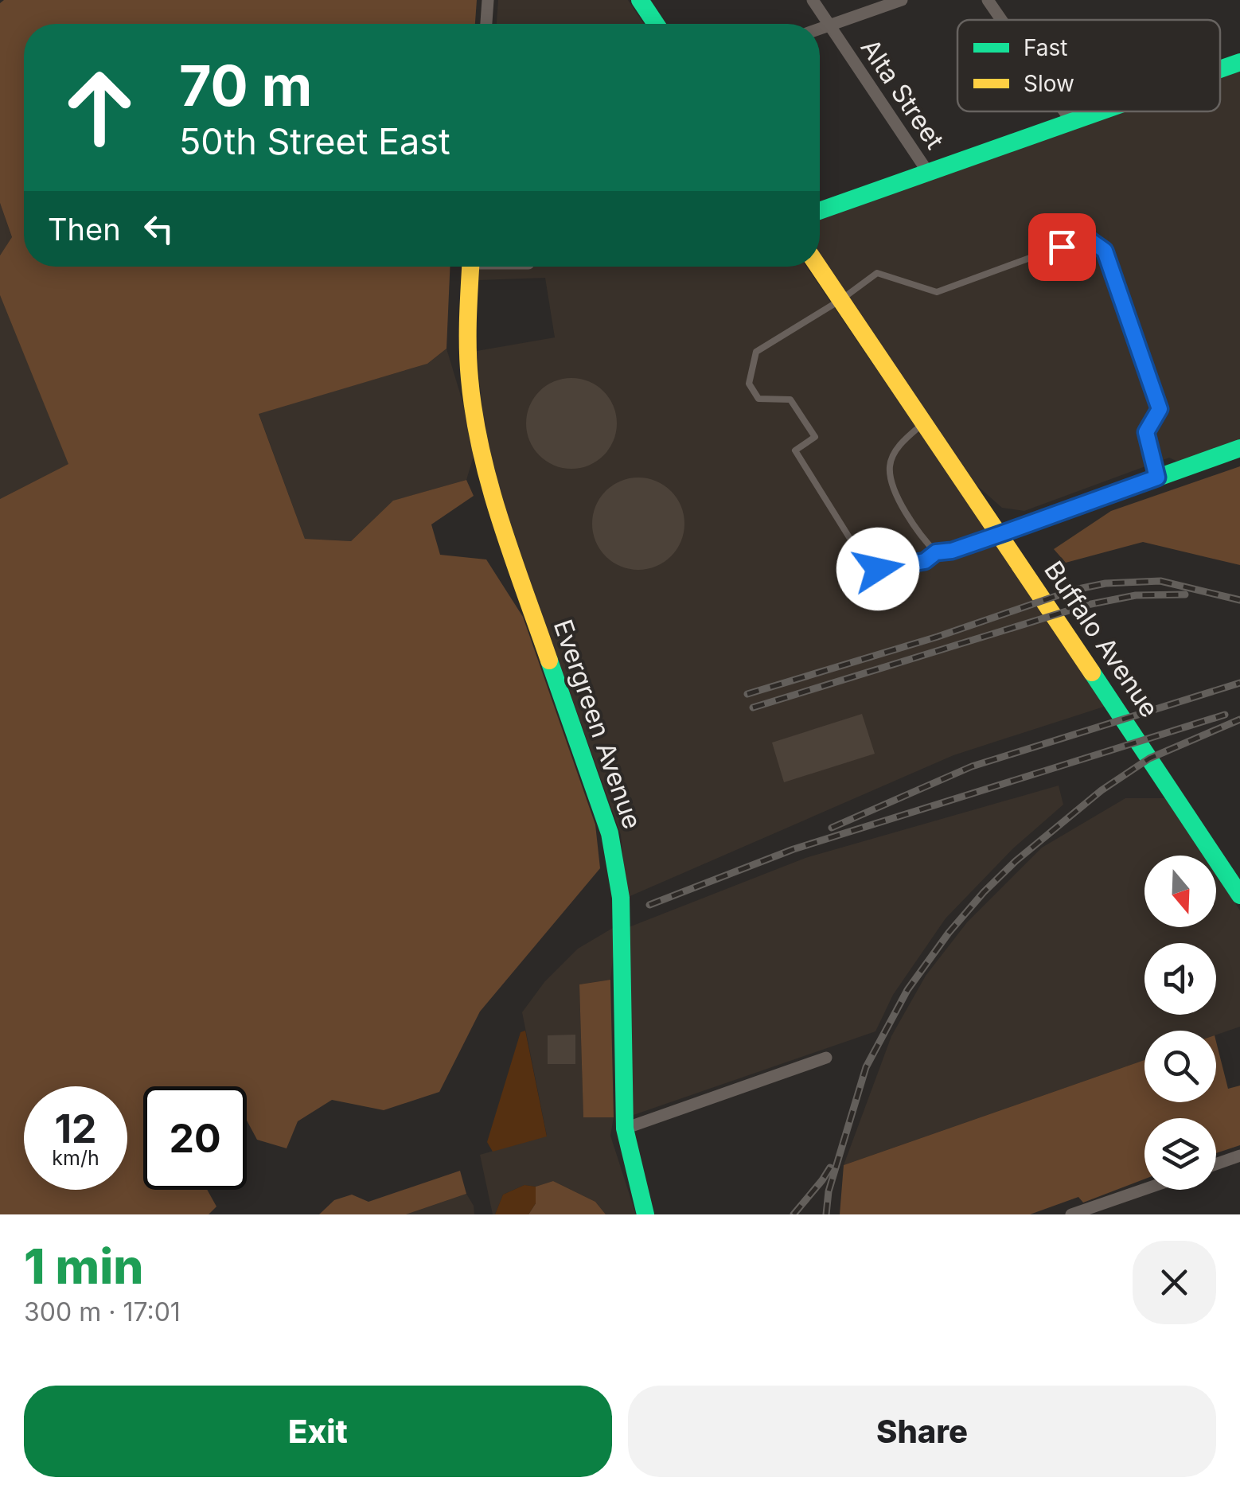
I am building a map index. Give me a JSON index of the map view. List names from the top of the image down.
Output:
{
  "streets": {
    "street": ["Alta Street", "Buffalo Avenue", "Evergreen Avenue"]
  },
  "legend": ["Fast", "Slow"],
  "north": "bottom",
  "page": {
    "turn": ["70 m", "50th Street East"],
    "then": "Then",
    "speed": "12 km/h",
    "limit": "20",
    "heading": ["1 min", "300 m · 17:01"],
    "buttons": ["Exit", "Share"]
  }
}
